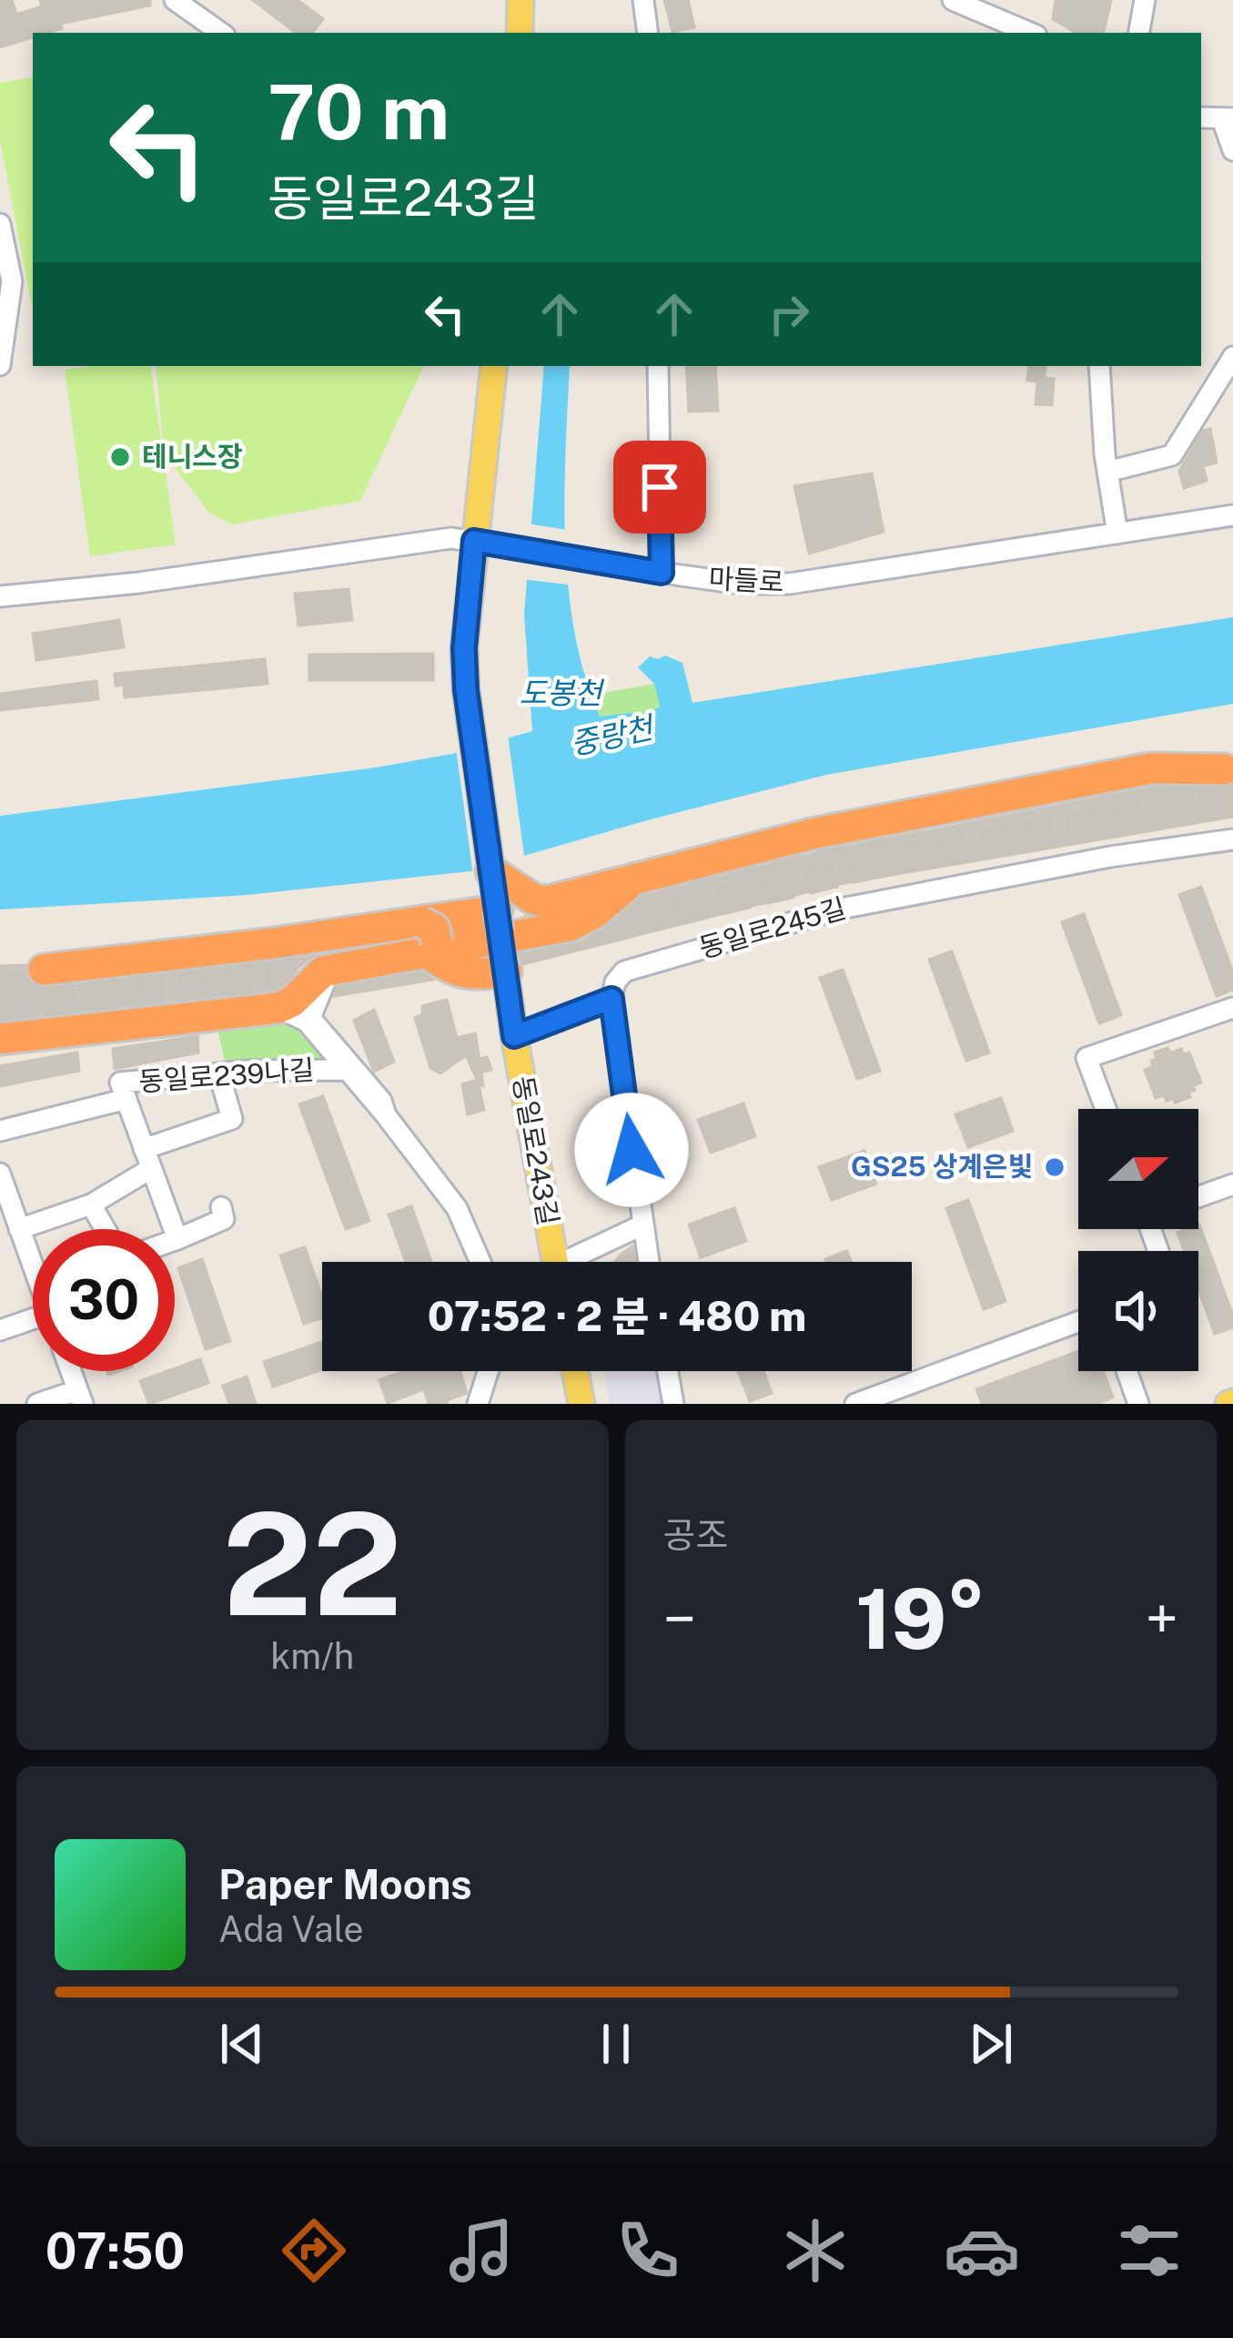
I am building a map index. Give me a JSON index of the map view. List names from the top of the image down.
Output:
{
  "streets": {
    "main road": ["동일로243길"],
    "street": ["마들로", "동일로245길", "동일로239나길"]
  },
  "crossings": [
    ["마들로", "동일로243길"]
  ],
  "water": ["도봉천", "중랑천"],
  "places": ["테니스장", "GS25 상계은빛"],
  "north": "right",
  "page": {
    "turn": ["70 m", "동일로243길"],
    "limit": "30",
    "trip": "07:52 · 2 분 · 480 m",
    "tile": [
      ["22", "km/h"],
      "공조"
    ],
    "heat": ["−", "19°", "+"],
    "song": ["Paper Moons", "Ada Vale"],
    "tabs": "07:50"
  }
}
